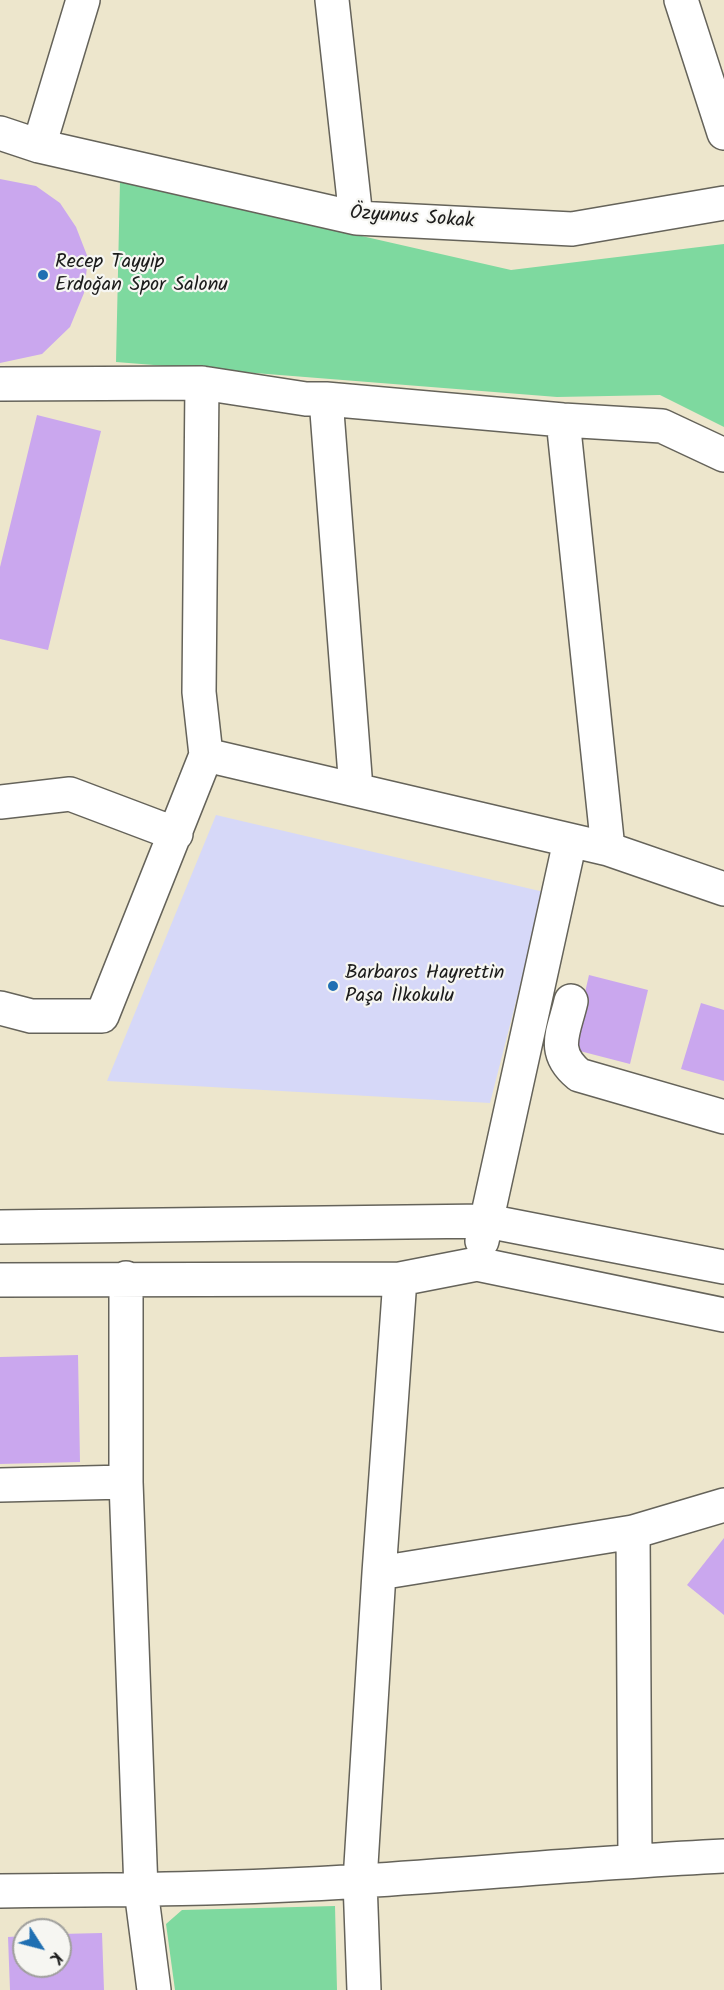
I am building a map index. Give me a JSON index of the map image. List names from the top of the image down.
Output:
{
  "streets": {
    "street": ["Özyunus Sokak"]
  },
  "places": ["Recep Tayyip Erdoğan Spor Salonu", "Barbaros Hayrettin Paşa İlkokulu"],
  "north": "bottom right"
}
